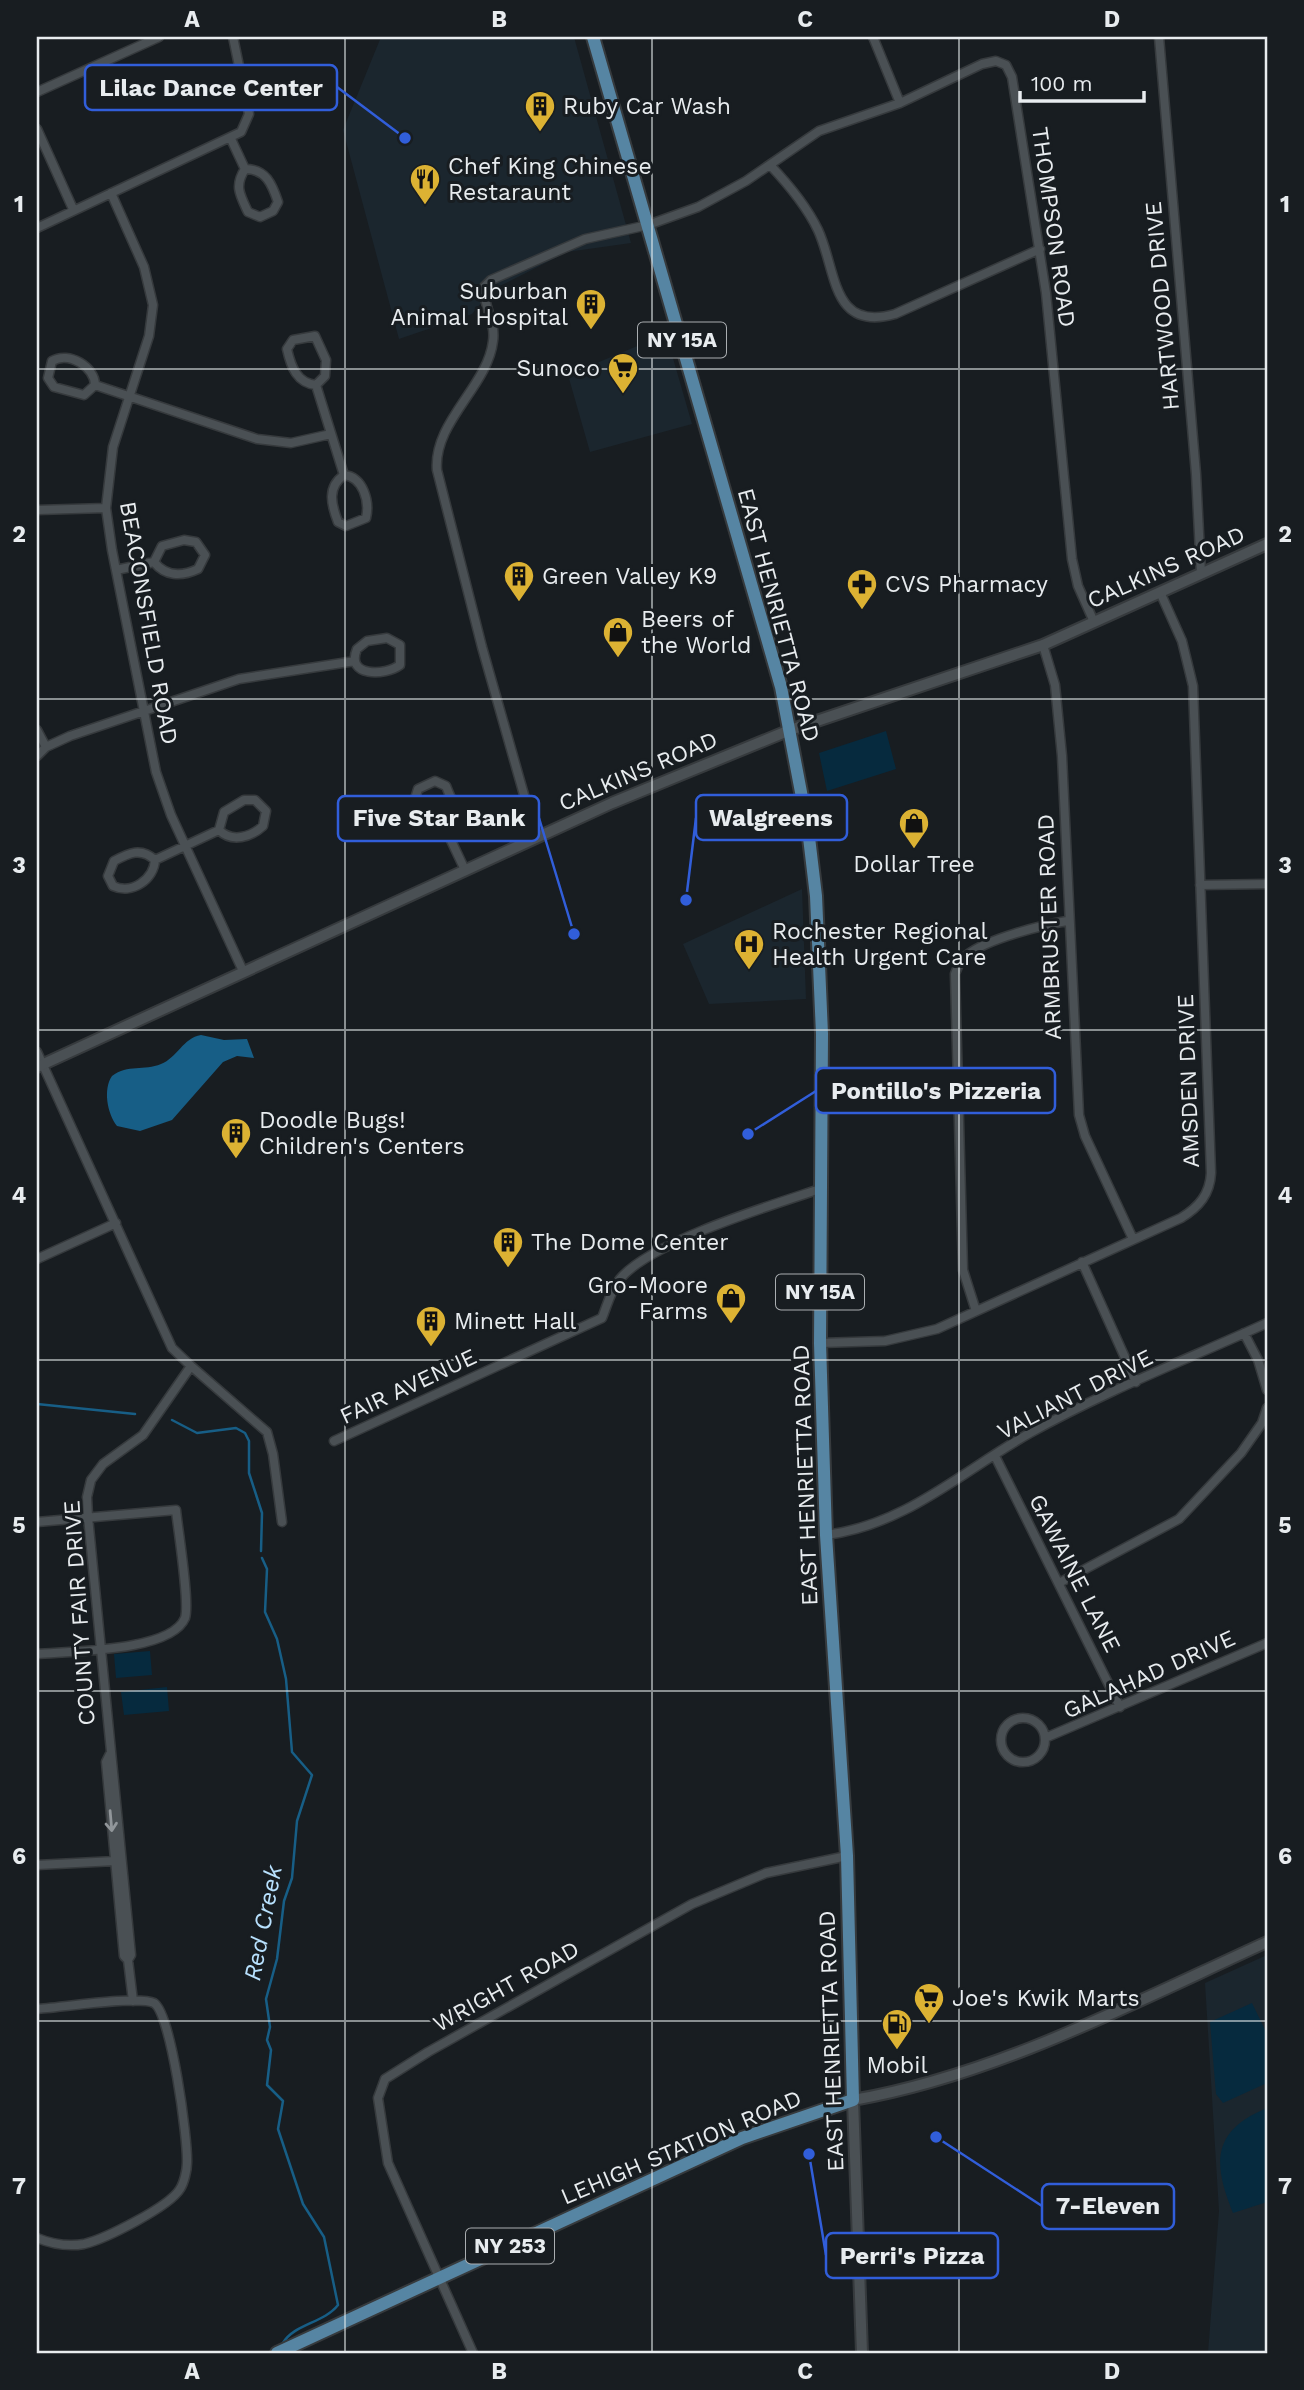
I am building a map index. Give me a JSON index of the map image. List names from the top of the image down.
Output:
{
  "streets": {
    "main road": [
      "NY 15A",
      "CALKINS ROAD",
      "EAST HENRIETTA ROAD",
      "LEHIGH STATION ROAD",
      "NY 253"
    ],
    "street": [
      "THOMPSON ROAD",
      "HARTWOOD DRIVE",
      "BEACONSFIELD ROAD",
      "ARMBRUSTER ROAD",
      "AMSDEN DRIVE",
      "FAIR AVENUE",
      "VALIANT DRIVE",
      "GAWAINE LANE",
      "COUNTY FAIR DRIVE",
      "GALAHAD DRIVE",
      "WRIGHT ROAD"
    ]
  },
  "crossings": [
    ["THOMPSON ROAD", "CALKINS ROAD"],
    ["THOMPSON ROAD", "EAST HENRIETTA ROAD"],
    ["HARTWOOD DRIVE", "CALKINS ROAD"],
    ["CALKINS ROAD", "EAST HENRIETTA ROAD"],
    ["CALKINS ROAD", "BEACONSFIELD ROAD"],
    ["CALKINS ROAD", "ARMBRUSTER ROAD"],
    ["CALKINS ROAD", "AMSDEN DRIVE"],
    ["EAST HENRIETTA ROAD", "AMSDEN DRIVE"],
    ["EAST HENRIETTA ROAD", "FAIR AVENUE"],
    ["EAST HENRIETTA ROAD", "VALIANT DRIVE"],
    ["EAST HENRIETTA ROAD", "WRIGHT ROAD"],
    ["EAST HENRIETTA ROAD", "LEHIGH STATION ROAD"],
    ["ARMBRUSTER ROAD", "AMSDEN DRIVE"],
    ["VALIANT DRIVE", "GAWAINE LANE"],
    ["GAWAINE LANE", "GALAHAD DRIVE"],
    ["WRIGHT ROAD", "LEHIGH STATION ROAD"]
  ],
  "water": ["Red Creek"],
  "places": {
    "building": [
      "Ruby Car Wash",
      "Suburban Animal Hospital",
      "Green Valley K9",
      "Doodle Bugs! Children's Centers",
      "The Dome Center",
      "Minett Hall"
    ],
    "other": [
      "Lilac Dance Center",
      "Walgreens",
      "Five Star Bank",
      "Pontillo's Pizzeria",
      "7-Eleven",
      "Perri's Pizza"
    ],
    "restaurant": ["Chef King Chinese Restaraunt"],
    "supermarket": ["Sunoco", "Joe's Kwik Marts"],
    "pharmacy": ["CVS Pharmacy"],
    "shop": ["Beers of the World", "Dollar Tree", "Gro-Moore Farms"],
    "hospital": ["Rochester Regional Health Urgent Care"],
    "fuel station": ["Mobil"]
  },
  "scale_bar": "100 m",
  "grid": {
    "columns": [
      "A",
      "B",
      "C",
      "D"
    ],
    "rows": [
      "1",
      "2",
      "3",
      "4",
      "5",
      "6",
      "7"
    ]
  }
}
